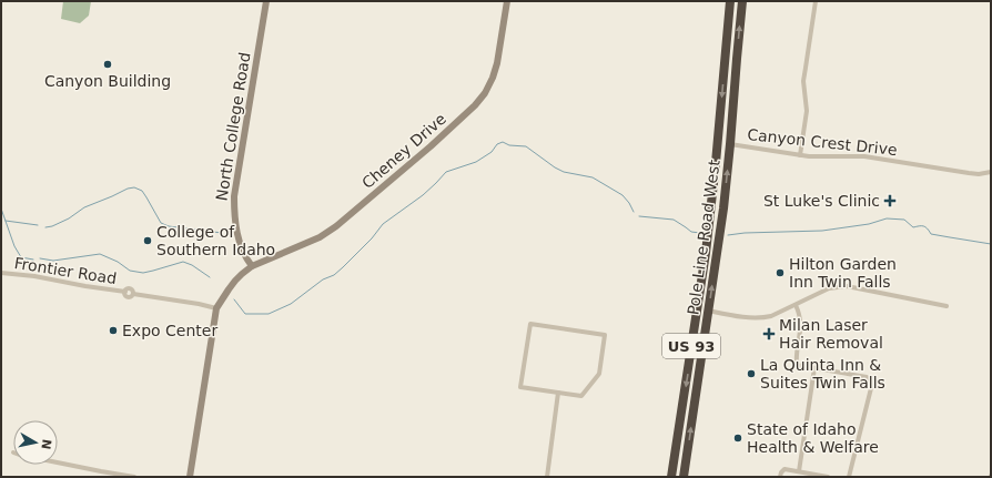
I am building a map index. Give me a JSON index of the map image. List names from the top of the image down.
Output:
{
  "streets": {
    "highway": ["Pole Line Road West", "US 93"],
    "main road": ["North College Road", "Cheney Drive"],
    "street": ["Canyon Crest Drive", "Frontier Road"]
  },
  "crossings": [
    ["North College Road", "Cheney Drive"],
    ["Canyon Crest Drive", "Pole Line Road West"]
  ],
  "places": {
    "other": [
      "Canyon Building",
      "College of Southern Idaho",
      "Hilton Garden Inn Twin Falls",
      "Expo Center",
      "La Quinta Inn & Suites Twin Falls",
      "State of Idaho Health & Welfare"
    ],
    "health": ["St Luke's Clinic", "Milan Laser Hair Removal"]
  },
  "north": "right"
}
